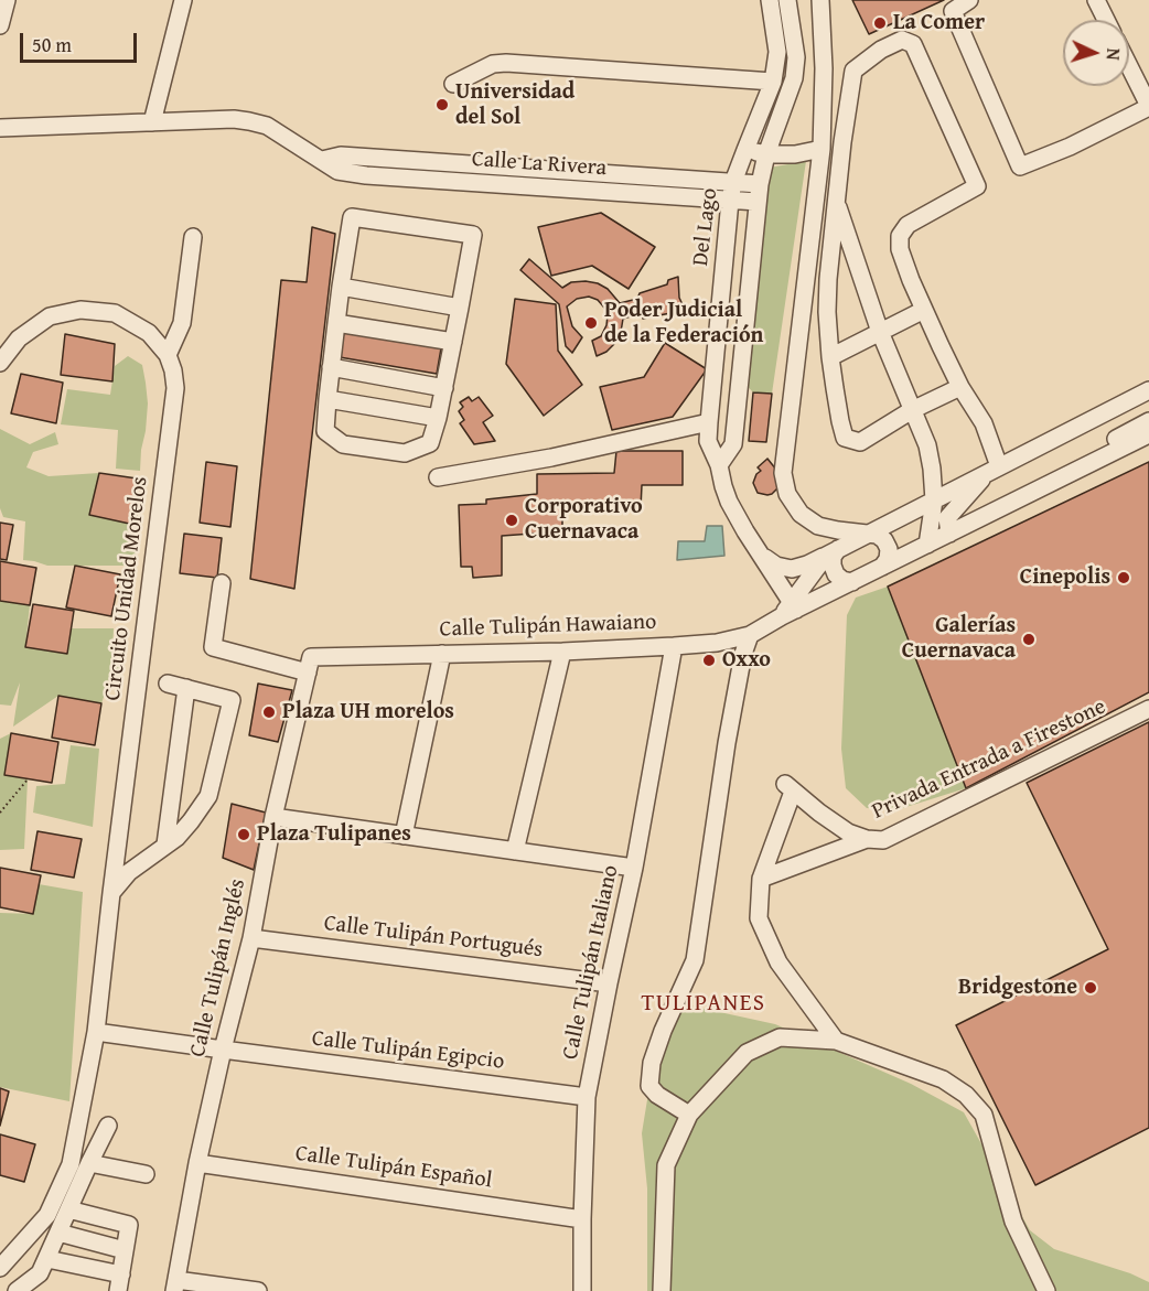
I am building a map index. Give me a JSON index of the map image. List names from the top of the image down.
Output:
{
  "streets": {
    "street": [
      "Calle La Rivera",
      "Del Lago",
      "Circuito Unidad Morelos",
      "Calle Tulipán Hawaiano",
      "Privada Entrada a Firestone",
      "Calle Tulipán Portugués",
      "Calle Tulipán Italiano",
      "Calle Tulipán Inglés",
      "Calle Tulipán Egipcio",
      "Calle Tulipán Español"
    ]
  },
  "crossings": [
    ["Calle La Rivera", "Del Lago"],
    ["Del Lago", "Calle Tulipán Hawaiano"],
    ["Calle Tulipán Hawaiano", "Calle Tulipán Italiano"],
    ["Calle Tulipán Hawaiano", "Calle Tulipán Inglés"],
    ["Calle Tulipán Portugués", "Calle Tulipán Italiano"],
    ["Calle Tulipán Portugués", "Calle Tulipán Inglés"],
    ["Calle Tulipán Italiano", "Calle Tulipán Egipcio"],
    ["Calle Tulipán Italiano", "Calle Tulipán Español"],
    ["Calle Tulipán Inglés", "Calle Tulipán Egipcio"],
    ["Calle Tulipán Inglés", "Calle Tulipán Español"]
  ],
  "districts": ["TULIPANES"],
  "places": [
    "La Comer",
    "Universidad del Sol",
    "Poder Judicial de la Federación",
    "Corporativo Cuernavaca",
    "Cinepolis",
    "Galerías Cuernavaca",
    "Oxxo",
    "Plaza UH morelos",
    "Plaza Tulipanes",
    "Bridgestone"
  ],
  "scale_bar": "50 m",
  "north": "right"
}
